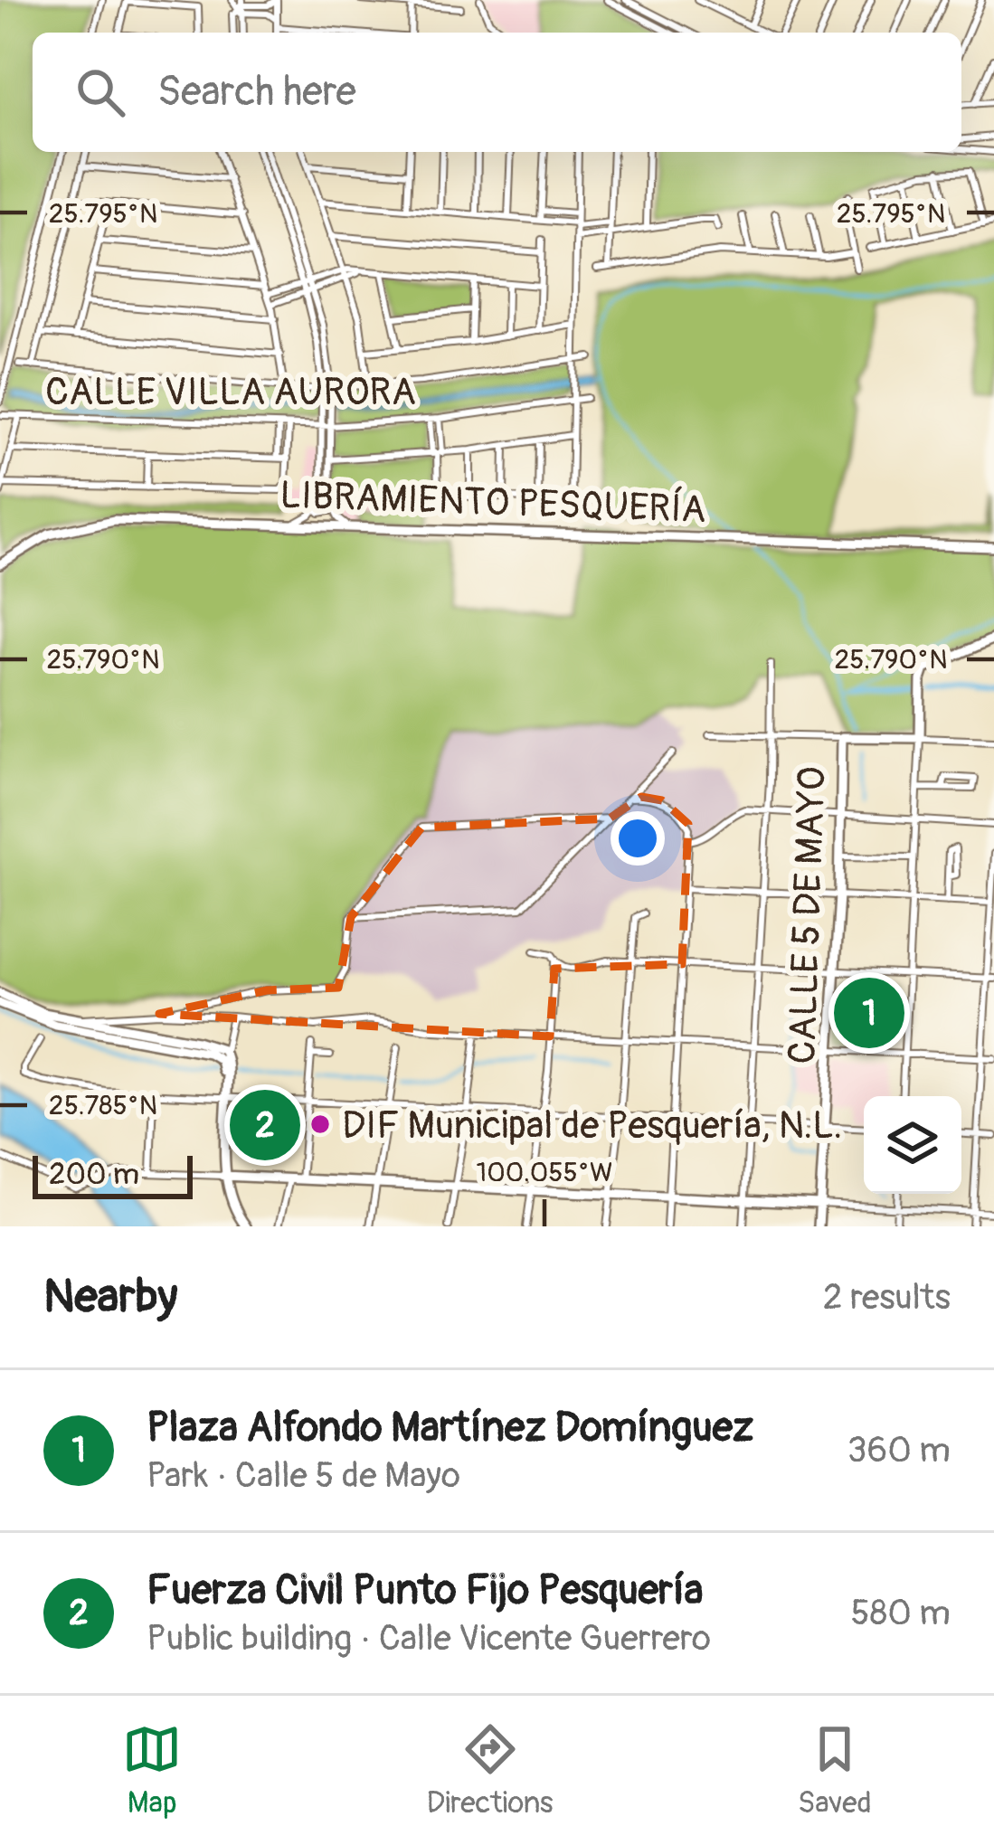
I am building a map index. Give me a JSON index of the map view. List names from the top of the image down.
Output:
{
  "streets": {
    "main road": ["LIBRAMIENTO PESQUERÍA", "CALLE 5 DE MAYO"],
    "street": ["CALLE VILLA AURORA"]
  },
  "places": ["DIF Municipal de Pesquería, N.L."],
  "scale_bar": "200 m",
  "page": {
    "search": "Search here",
    "pins": ["1", "2"],
    "scale": "200 m",
    "heading": ["Nearby", "2 results"],
    "list": [
      {
        "mark": "1",
        "name": "Plaza Alfondo Martínez Domínguez",
        "note": "Park · Calle 5 de Mayo",
        "value": "360 m"
      },
      {
        "mark": "2",
        "name": "Fuerza Civil Punto Fijo Pesquería",
        "note": "Public building · Calle Vicente Guerrero",
        "value": "580 m"
      }
    ],
    "nav": ["Map", "Directions", "Saved"]
  },
  "coordinates": [
    "25.795°N",
    "25.790°N",
    "25.785°N",
    "100.055°W"
  ]
}
